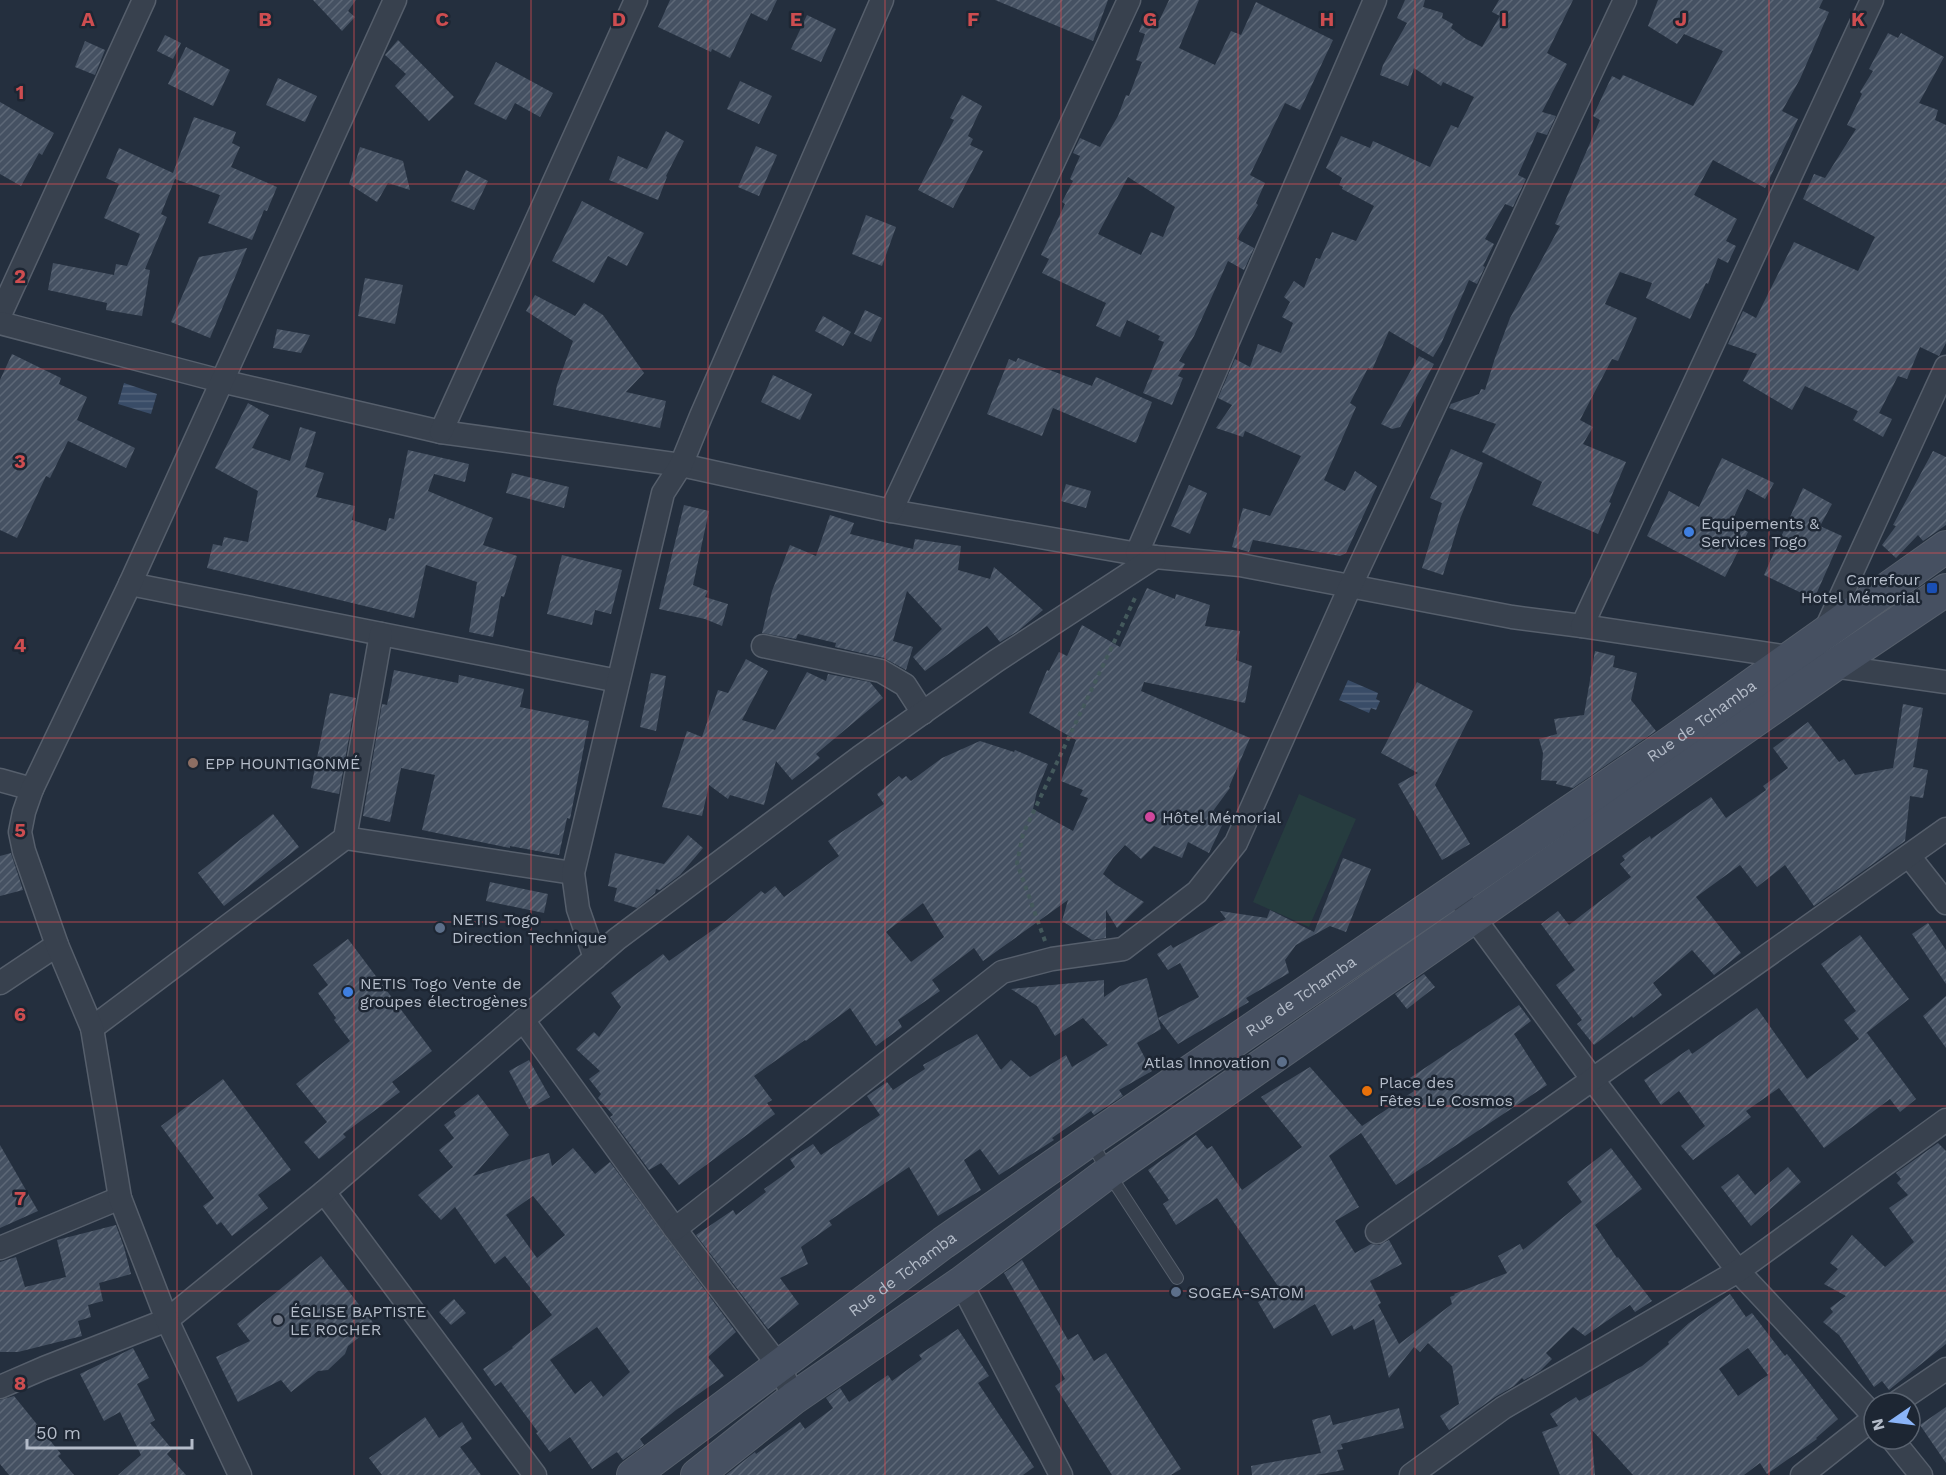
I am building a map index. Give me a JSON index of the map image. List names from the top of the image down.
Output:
{
  "streets": {
    "street": ["Rue de Tchamba"]
  },
  "places": {
    "other": [
      "Equipements & Services Togo",
      "EPP HOUNTIGONMÉ",
      "Hôtel Mémorial",
      "NETIS Togo Direction Technique",
      "NETIS Togo Vente de groupes électrogènes",
      "Atlas Innovation",
      "Place des Fêtes Le Cosmos",
      "SOGEA-SATOM",
      "ÉGLISE BAPTISTE LE ROCHER"
    ],
    "transit": ["Carrefour Hotel Mémorial"]
  },
  "scale_bar": "50 m",
  "north": "left",
  "grid": {
    "columns": [
      "A",
      "B",
      "C",
      "D",
      "E",
      "F",
      "G",
      "H",
      "I",
      "J",
      "K"
    ],
    "rows": [
      "1",
      "2",
      "3",
      "4",
      "5",
      "6",
      "7",
      "8"
    ]
  }
}
